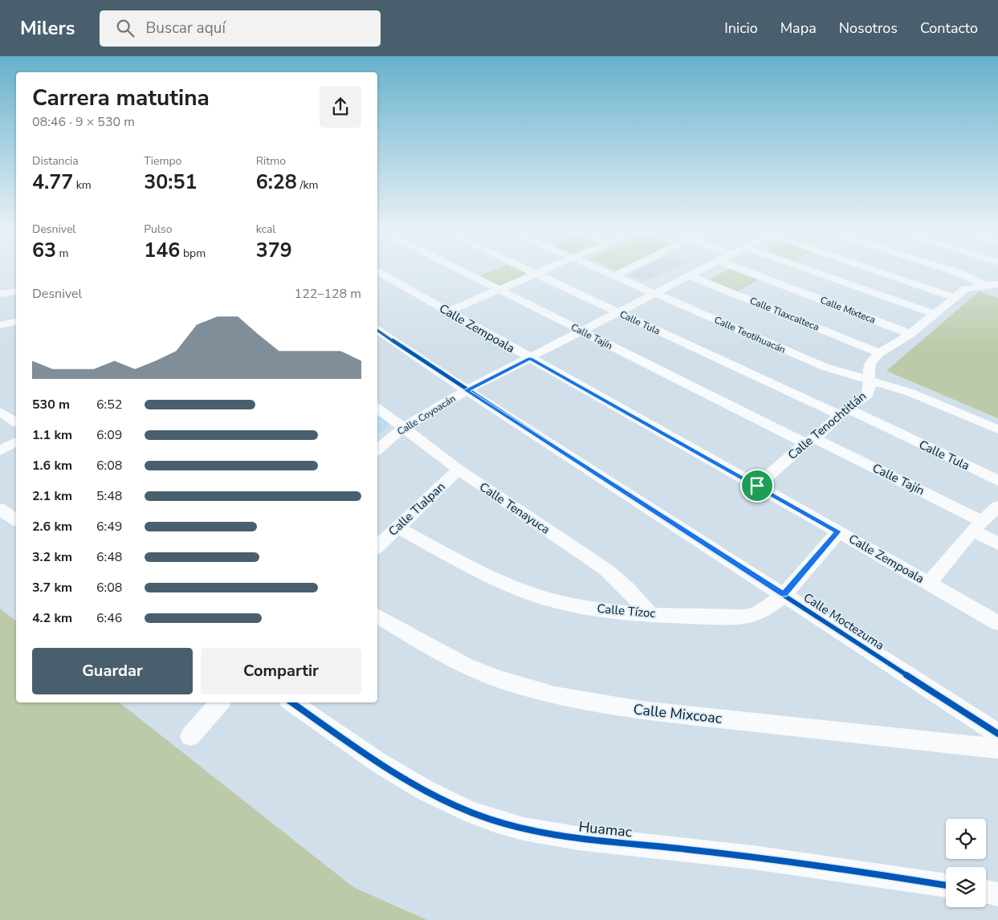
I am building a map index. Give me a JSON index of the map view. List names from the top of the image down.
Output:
{
  "streets": {
    "street": [
      "Calle Mixteca",
      "Calle Tlaxcalteca",
      "Calle Tula",
      "Calle Zempoala",
      "Calle Teotihuacán",
      "Calle Tajín",
      "Calle Coyoacán",
      "Calle Tenochtitlán",
      "Calle Tenayuca",
      "Calle Tlalpan",
      "Calle Tízoc",
      "Calle Moctezuma",
      "Calle Mixcoac",
      "Huamac"
    ]
  },
  "crossings": [
    ["Calle Mixteca", "Calle Tenochtitlán"],
    ["Calle Tlaxcalteca", "Calle Coyoacán"],
    ["Calle Tlaxcalteca", "Calle Tenochtitlán"],
    ["Calle Tula", "Calle Coyoacán"],
    ["Calle Tula", "Calle Tenochtitlán"],
    ["Calle Zempoala", "Calle Coyoacán"],
    ["Calle Zempoala", "Calle Tenochtitlán"],
    ["Calle Zempoala", "Calle Tízoc"],
    ["Calle Teotihuacán", "Calle Coyoacán"],
    ["Calle Teotihuacán", "Calle Tenochtitlán"],
    ["Calle Tajín", "Calle Coyoacán"],
    ["Calle Tajín", "Calle Tenochtitlán"],
    ["Calle Coyoacán", "Calle Tenayuca"],
    ["Calle Coyoacán", "Calle Moctezuma"],
    ["Calle Tenayuca", "Calle Tlalpan"],
    ["Calle Tenayuca", "Calle Tízoc"],
    ["Calle Tlalpan", "Calle Tízoc"],
    ["Calle Tízoc", "Calle Moctezuma"]
  ],
  "page": {
    "header": "Milers",
    "search": "Buscar aquí",
    "nav": [
      "Inicio",
      "Mapa",
      "Nosotros",
      "Contacto"
    ],
    "heading": ["Carrera matutina", "08:46 · 9 × 530 m"],
    "stats": [
      ["Distancia", "4.77 km"],
      ["Tiempo", "30:51"],
      ["Ritmo", "6:28 /km"],
      ["Desnivel", "63 m"],
      ["Pulso", "146 bpm"],
      ["kcal", "379"]
    ],
    "chart": ["Desnivel", "122–128 m"],
    "list": [
      {
        "name": "530 m",
        "note": "6:52"
      },
      {
        "name": "1.1 km",
        "note": "6:09"
      },
      {
        "name": "1.6 km",
        "note": "6:08"
      },
      {
        "name": "2.1 km",
        "note": "5:48"
      },
      {
        "name": "2.6 km",
        "note": "6:49"
      },
      {
        "name": "3.2 km",
        "note": "6:48"
      },
      {
        "name": "3.7 km",
        "note": "6:08"
      },
      {
        "name": "4.2 km",
        "note": "6:46"
      }
    ],
    "buttons": ["Guardar", "Compartir"]
  }
}
